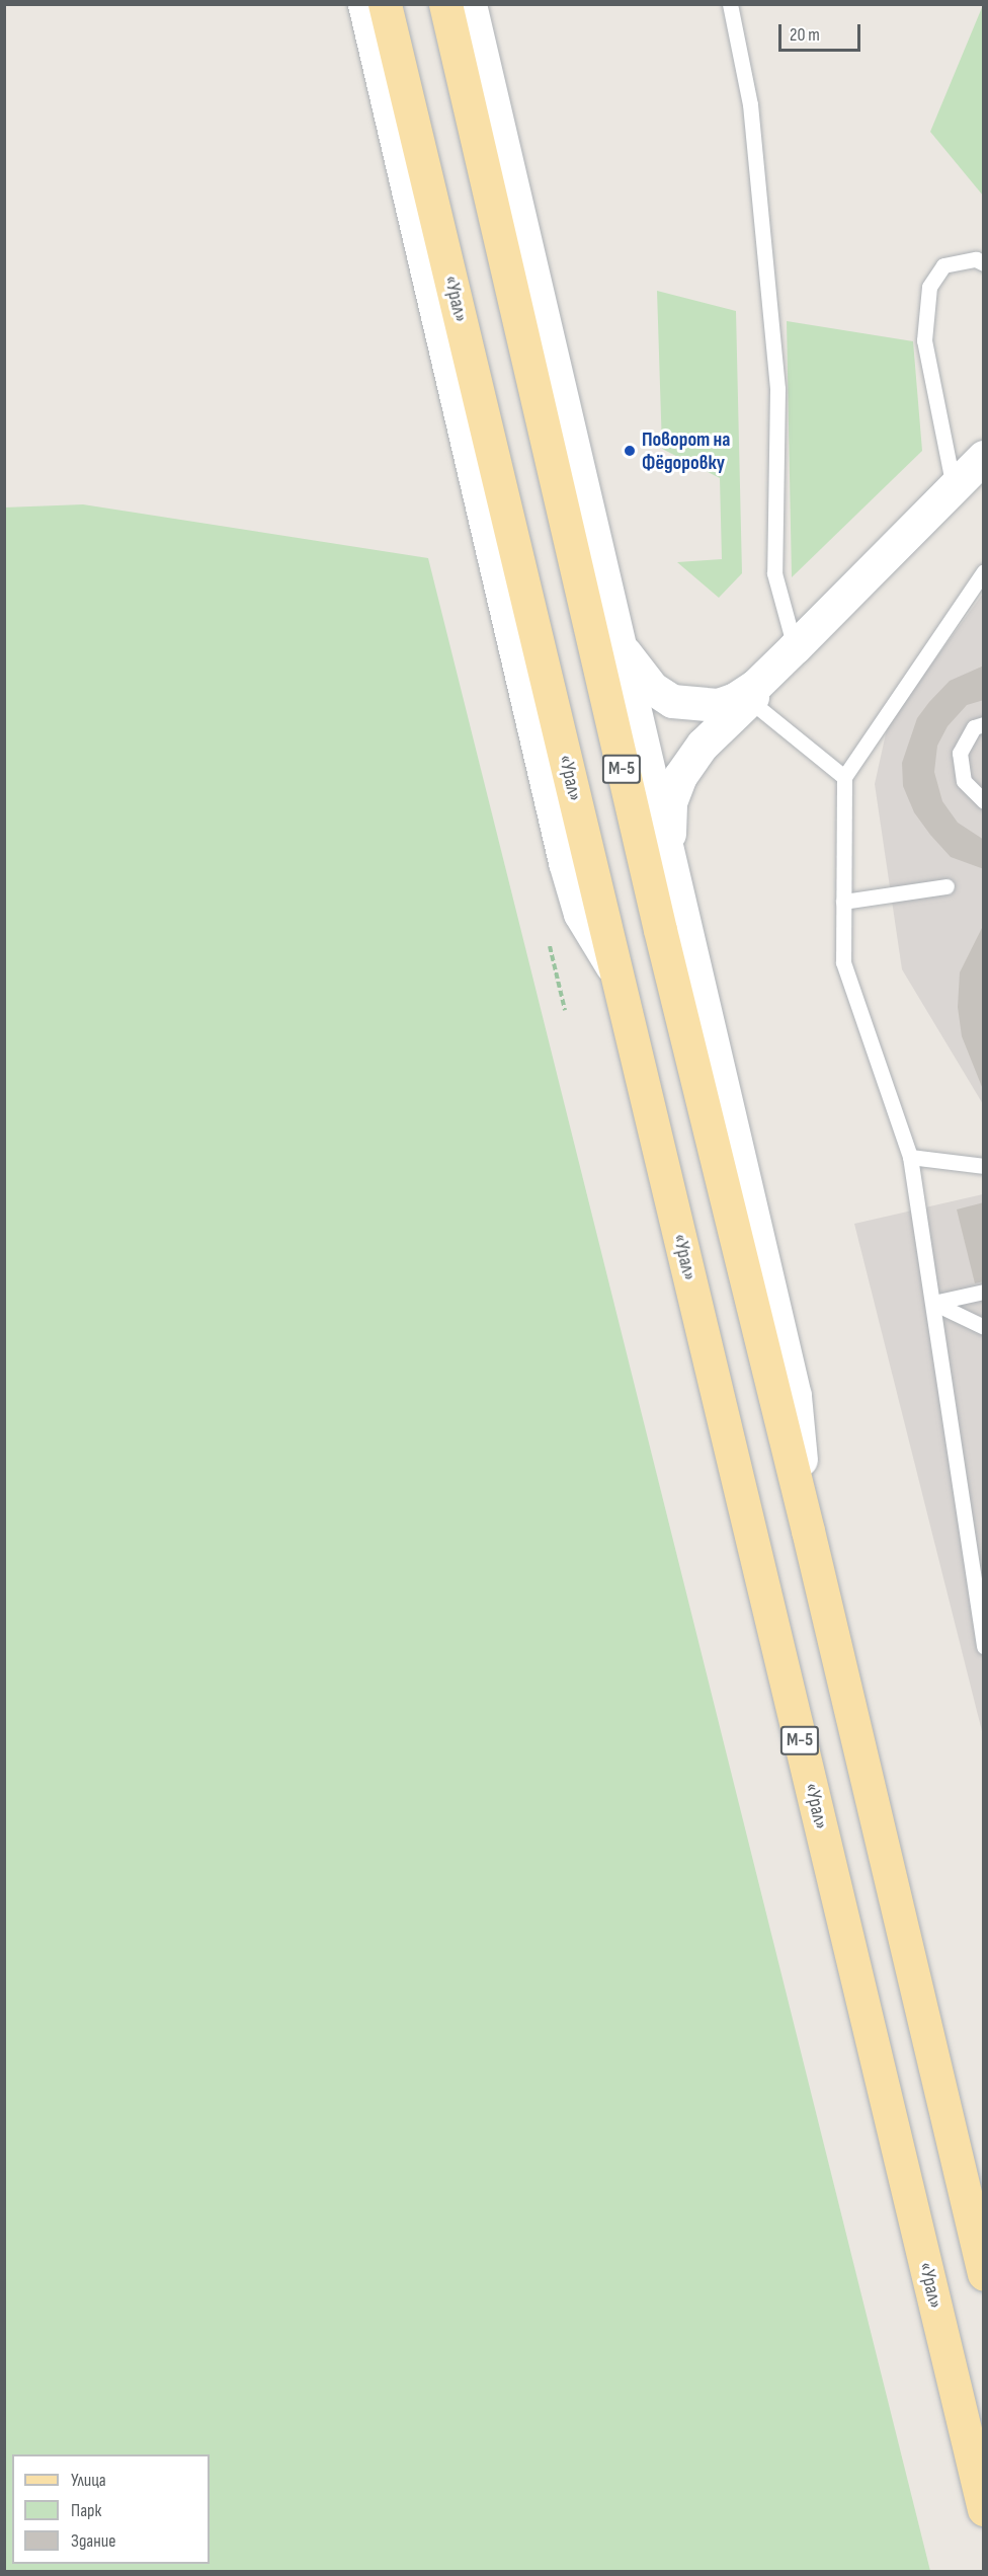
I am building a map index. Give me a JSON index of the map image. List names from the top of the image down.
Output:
{
  "streets": {
    "main road": ["«Урал»", "М-5"]
  },
  "places": ["Поворот на Фёдоровку"],
  "legend": ["Улица", "Парк", "Здание"],
  "scale_bar": "20 m"
}
